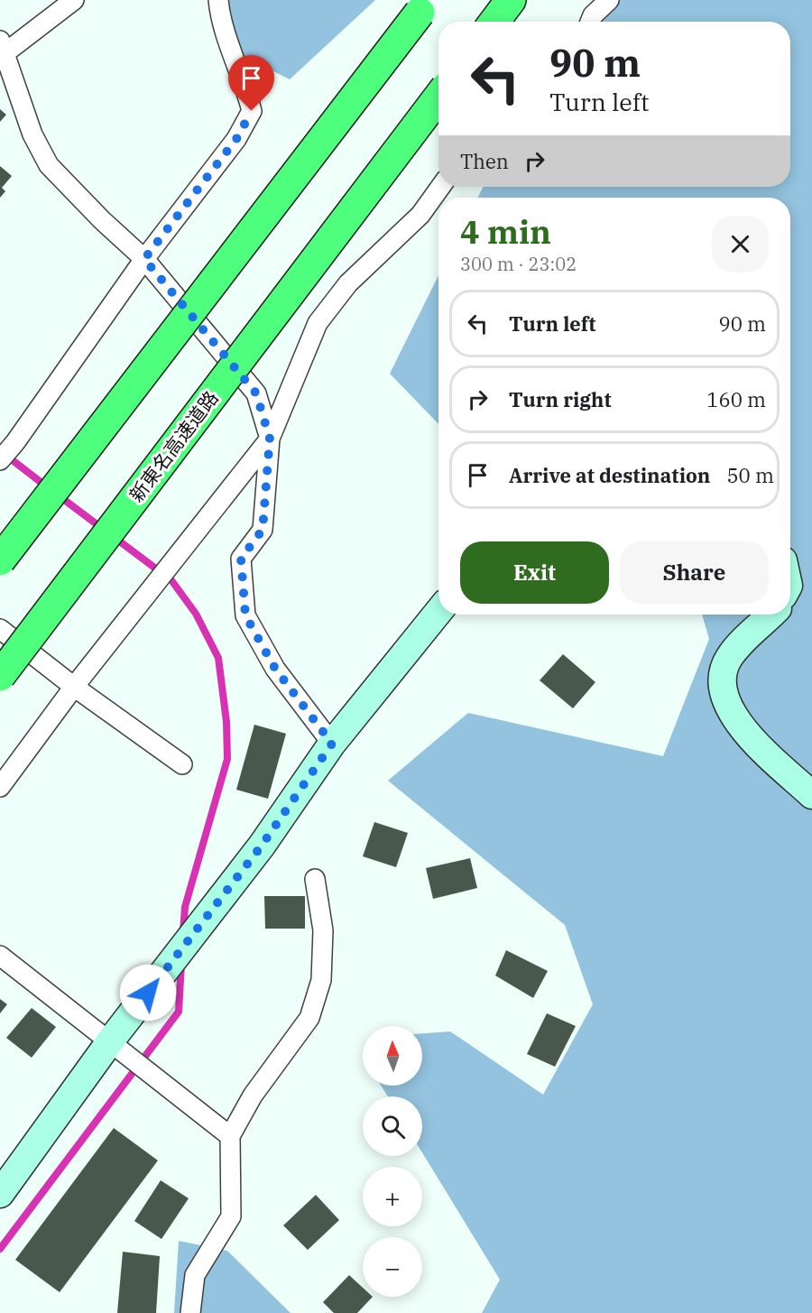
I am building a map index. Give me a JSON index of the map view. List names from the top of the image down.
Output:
{
  "streets": {
    "highway": ["新東名高速道路"]
  },
  "north": "top",
  "page": {
    "turn": ["90 m", "Turn left"],
    "then": "Then",
    "heading": ["4 min", "300 m · 23:02"],
    "list": [
      {
        "name": "Turn left",
        "value": "90 m"
      },
      {
        "name": "Turn right",
        "value": "160 m"
      },
      {
        "name": "Arrive at destination",
        "value": "50 m"
      }
    ],
    "buttons": ["Exit", "Share"],
    "map_buttons": ["+", "−"]
  }
}
